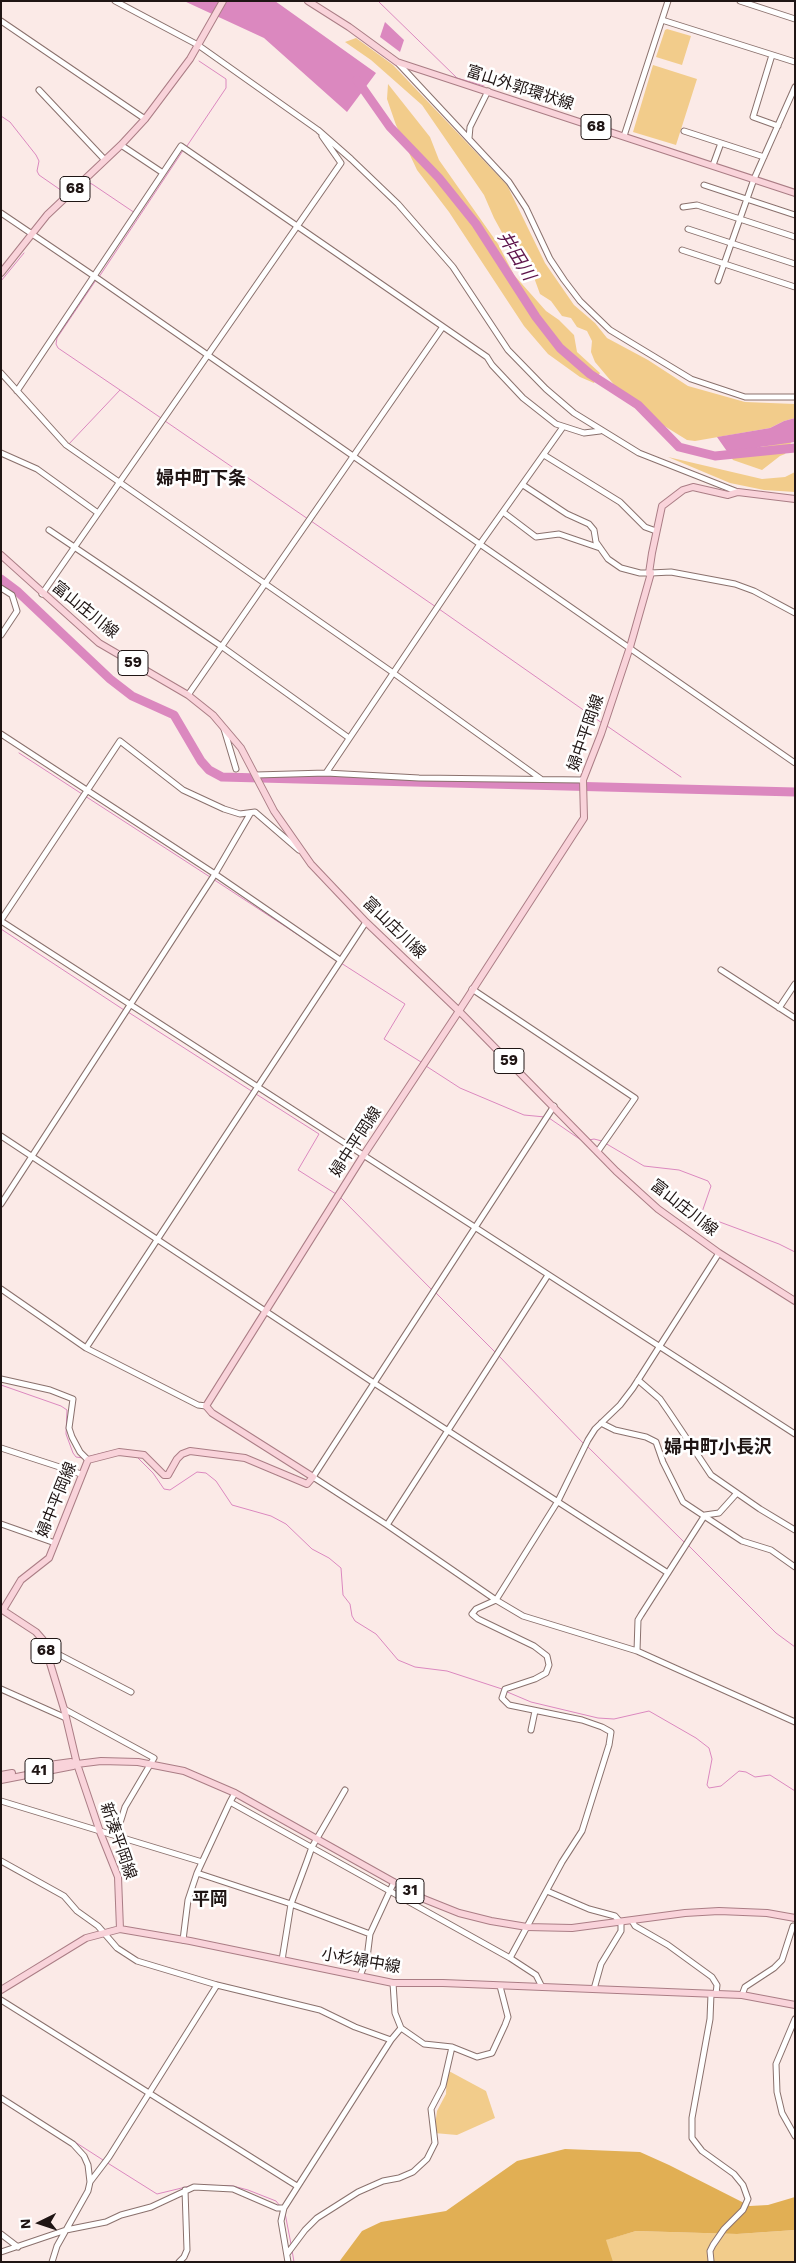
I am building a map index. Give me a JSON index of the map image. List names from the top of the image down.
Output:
{
  "streets": {
    "main road": [
      "富山外郭環状線",
      "68",
      "富山庄川線",
      "59",
      "婦中平岡線",
      "41",
      "新湊平岡線",
      "31",
      "小杉婦中線"
    ]
  },
  "crossings": [
    ["68", "婦中平岡線"],
    ["68", "41"],
    ["68", "新湊平岡線"],
    ["68", "31"],
    ["富山庄川線", "婦中平岡線"],
    ["41", "新湊平岡線"],
    ["41", "31"],
    ["新湊平岡線", "31"],
    ["新湊平岡線", "小杉婦中線"]
  ],
  "districts": ["婦中町下条", "婦中町小長沢", "平岡"],
  "water": ["井田川"],
  "north": "left"
}
